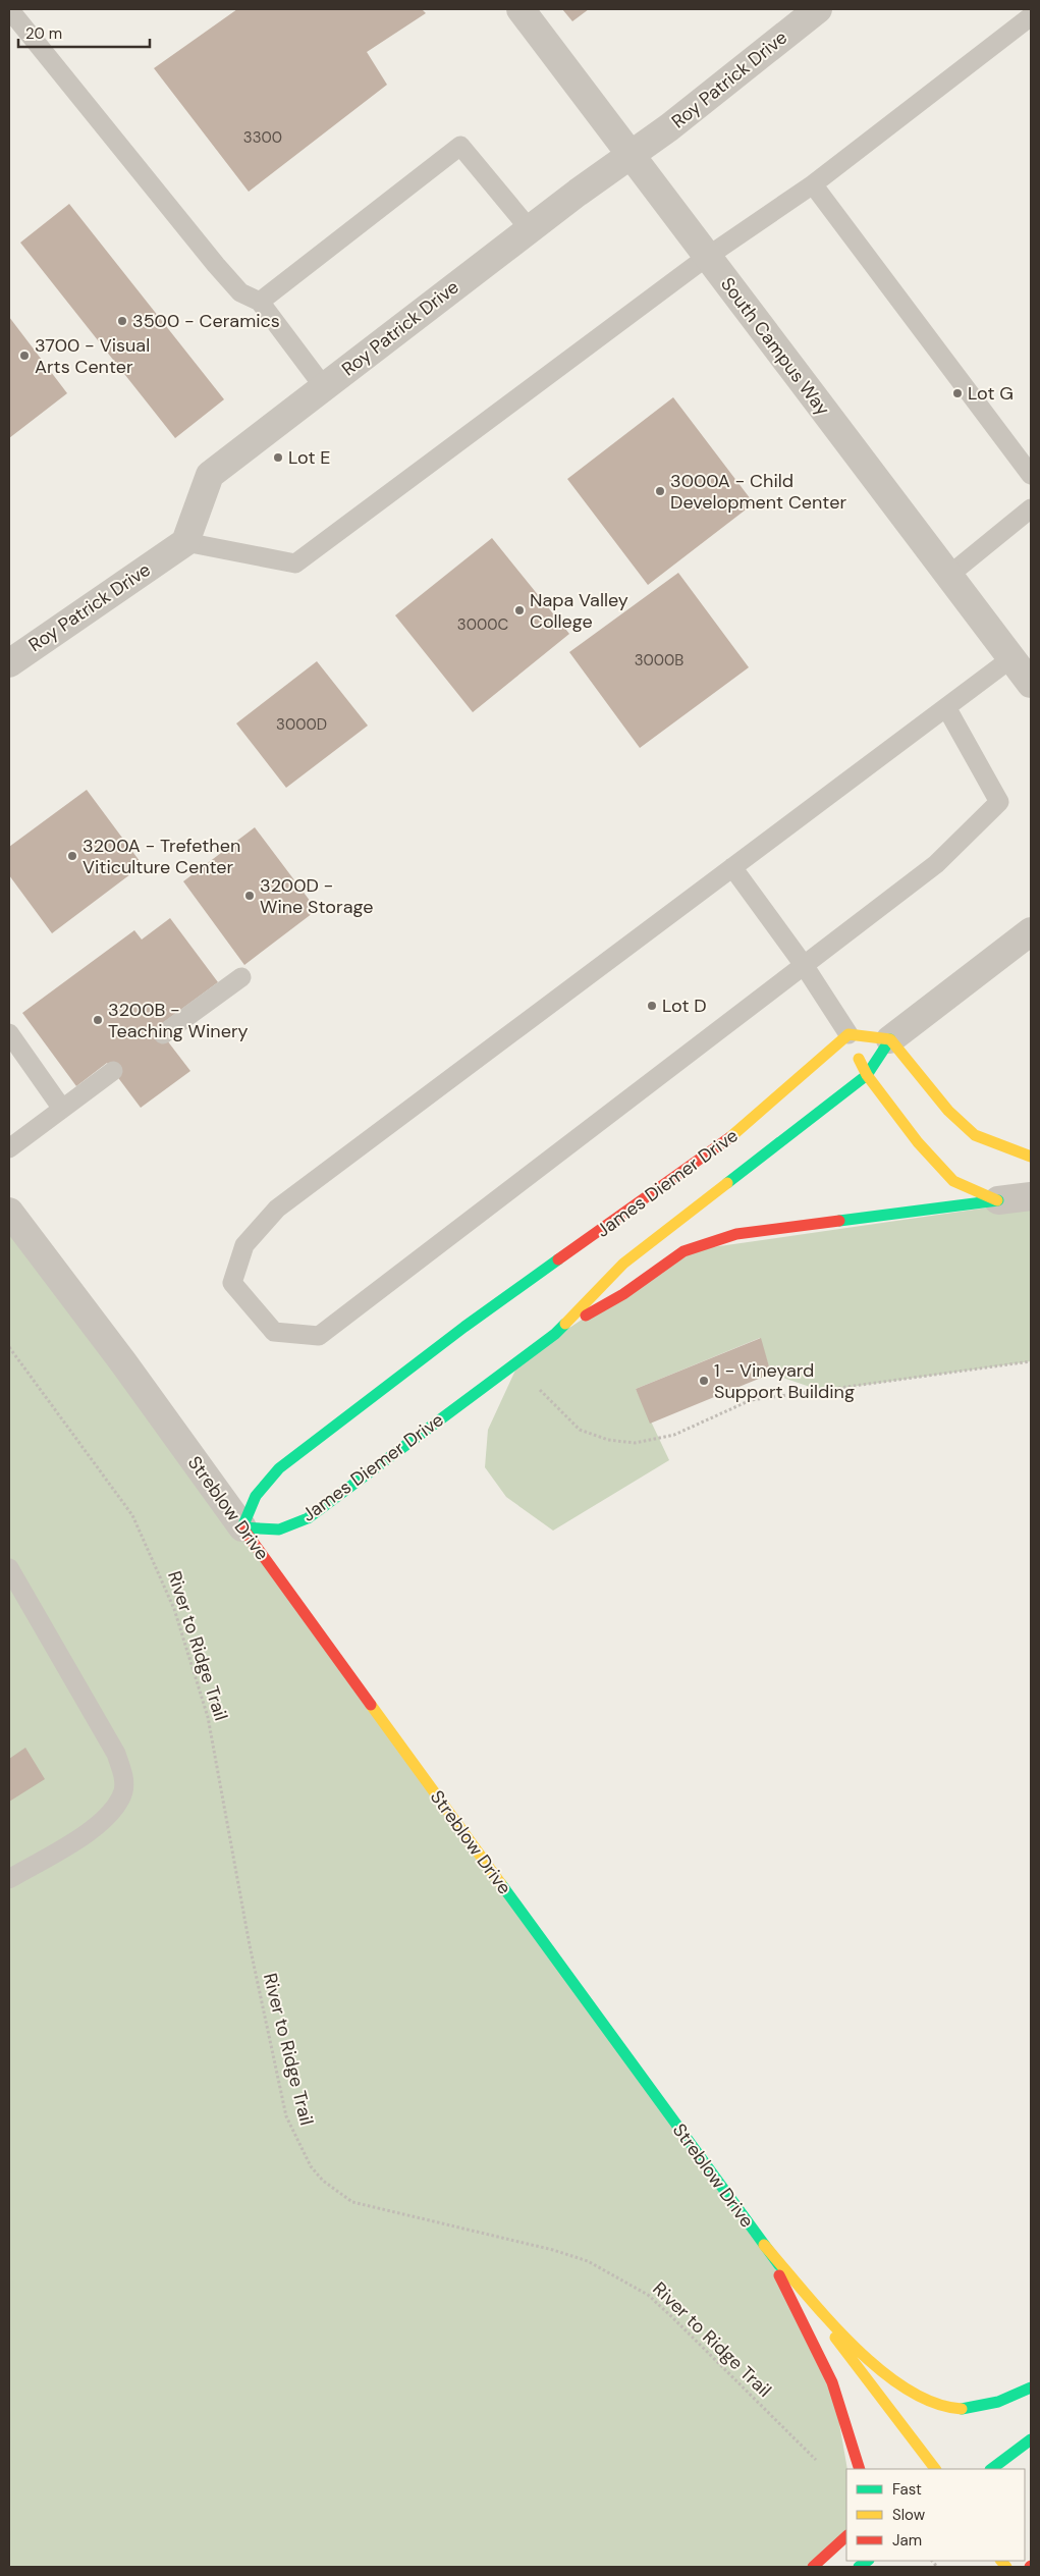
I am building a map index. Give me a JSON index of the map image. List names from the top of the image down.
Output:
{
  "streets": {
    "street": [
      "Roy Patrick Drive",
      "South Campus Way",
      "James Diemer Drive",
      "Streblow Drive"
    ],
    "path": ["River to Ridge Trail"]
  },
  "crossings": [
    ["Roy Patrick Drive", "South Campus Way"],
    ["James Diemer Drive", "Streblow Drive"]
  ],
  "places": [
    "3500 - Ceramics",
    "3700 - Visual Arts Center",
    "Lot G",
    "Lot E",
    "3000A - Child Development Center",
    "Napa Valley College",
    "3200A - Trefethen Viticulture Center",
    "3200D - Wine Storage",
    "Lot D",
    "3200B - Teaching Winery",
    "1 - Vineyard Support Building"
  ],
  "house_numbers": [
    "3300",
    "3000C",
    "3000B",
    "3000D"
  ],
  "legend": ["Fast", "Slow", "Jam"],
  "scale_bar": "20 m"
}
